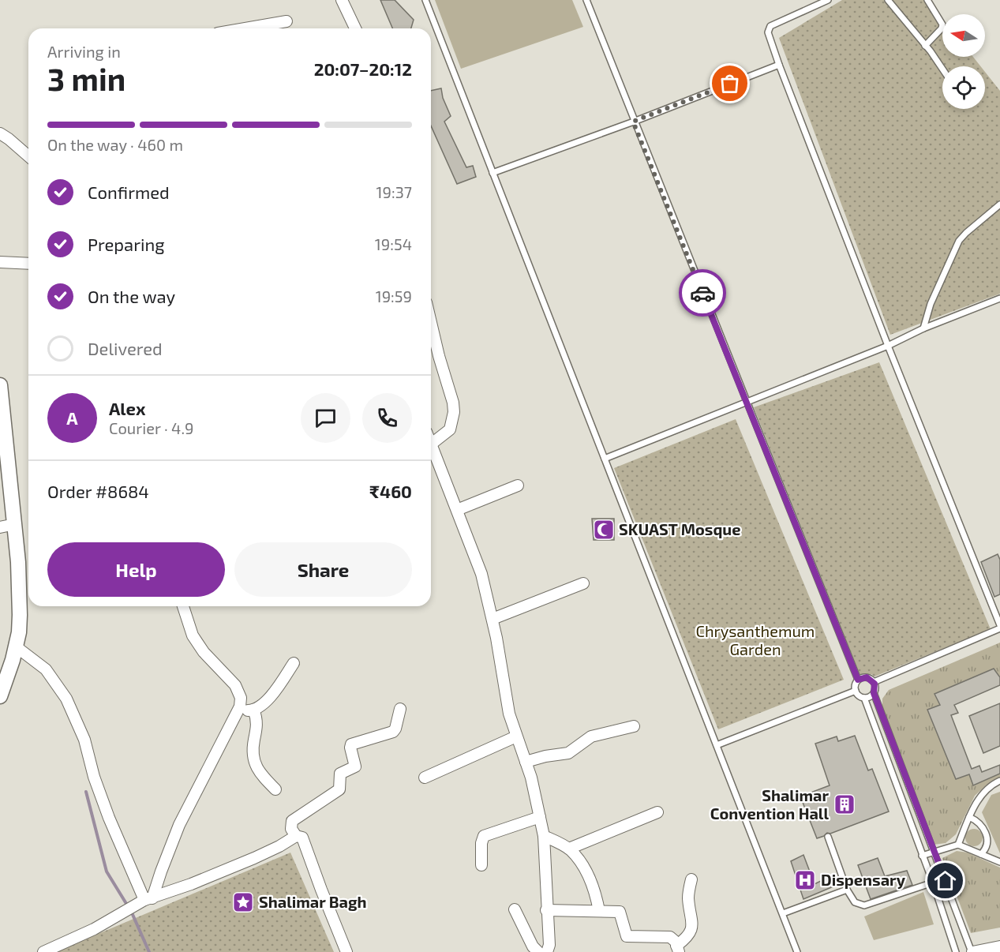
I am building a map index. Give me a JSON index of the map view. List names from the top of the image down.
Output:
{
  "parks": ["Chrysanthemum Garden"],
  "places": {
    "mosque": ["SKUAST Mosque"],
    "building": ["Shalimar Convention Hall"],
    "hospital": ["Dispensary"],
    "place": ["Shalimar Bagh"]
  },
  "north": "left",
  "page": {
    "heading": ["3 min", "Arriving in", "20:07–20:12"],
    "panel": [
      "Alex",
      "Courier · 4.9",
      "Order #8684",
      "₹460"
    ],
    "bar": "On the way · 460 m",
    "list": [
      ["Confirmed", "19:37"],
      ["Preparing", "19:54"],
      ["On the way", "19:59"],
      "Delivered"
    ],
    "round": "A",
    "buttons": ["Help", "Share"]
  }
}
